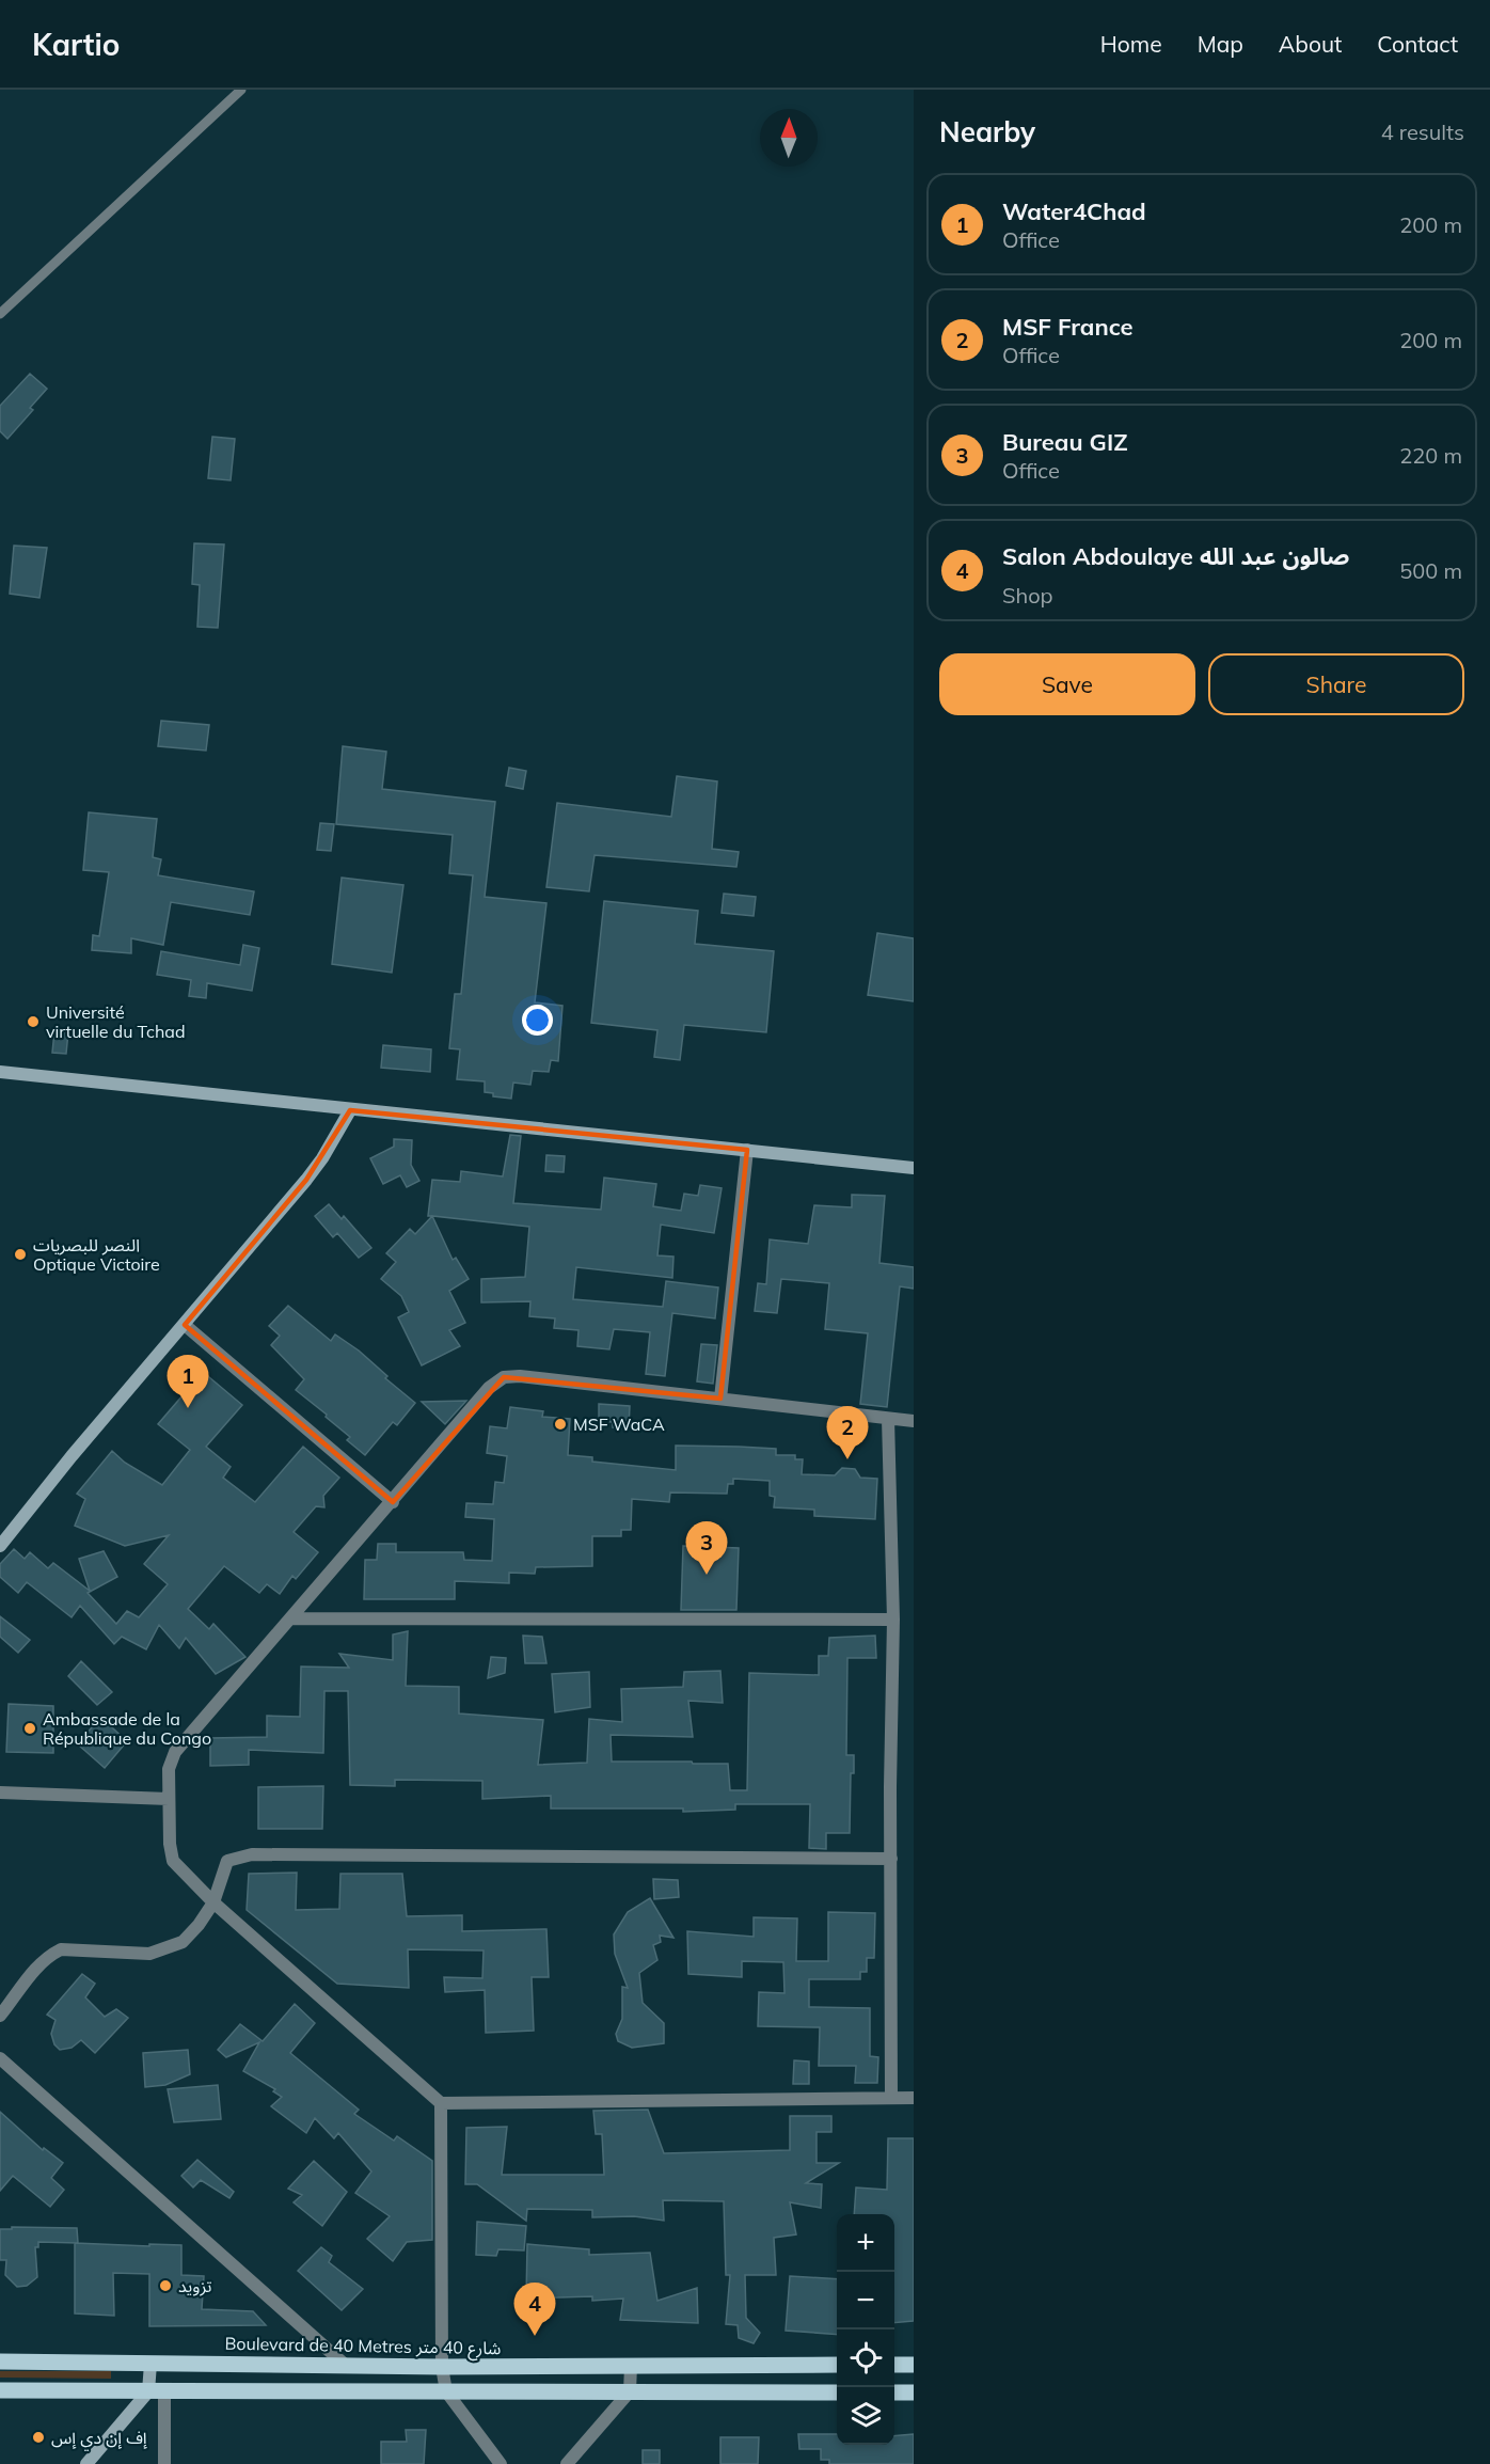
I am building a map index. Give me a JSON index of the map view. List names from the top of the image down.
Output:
{
  "streets": {
    "main road": ["Boulevard de 40 Metres شارع 40 متر"]
  },
  "places": [
    "Université virtuelle du Tchad",
    "النصر للبصريات Optique Victoire",
    "MSF WaCA",
    "Ambassade de la République du Congo",
    "تزويد",
    "إف إن دي إس"
  ],
  "north": "top",
  "page": {
    "header": "Kartio",
    "nav": [
      "Home",
      "Map",
      "About",
      "Contact"
    ],
    "heading": ["Nearby", "4 results"],
    "list": [
      {
        "mark": "1",
        "name": "Water4Chad",
        "note": "Office",
        "value": "200 m"
      },
      {
        "mark": "2",
        "name": "MSF France",
        "note": "Office",
        "value": "200 m"
      },
      {
        "mark": "3",
        "name": "Bureau GIZ",
        "note": "Office",
        "value": "220 m"
      },
      {
        "mark": "4",
        "name": "Salon Abdoulaye صالون عبد الله",
        "note": "Shop",
        "value": "500 m"
      }
    ],
    "buttons": ["Save", "Share"],
    "pins": [
      "1",
      "2",
      "3",
      "4"
    ],
    "map_buttons": ["+", "−"]
  }
}
